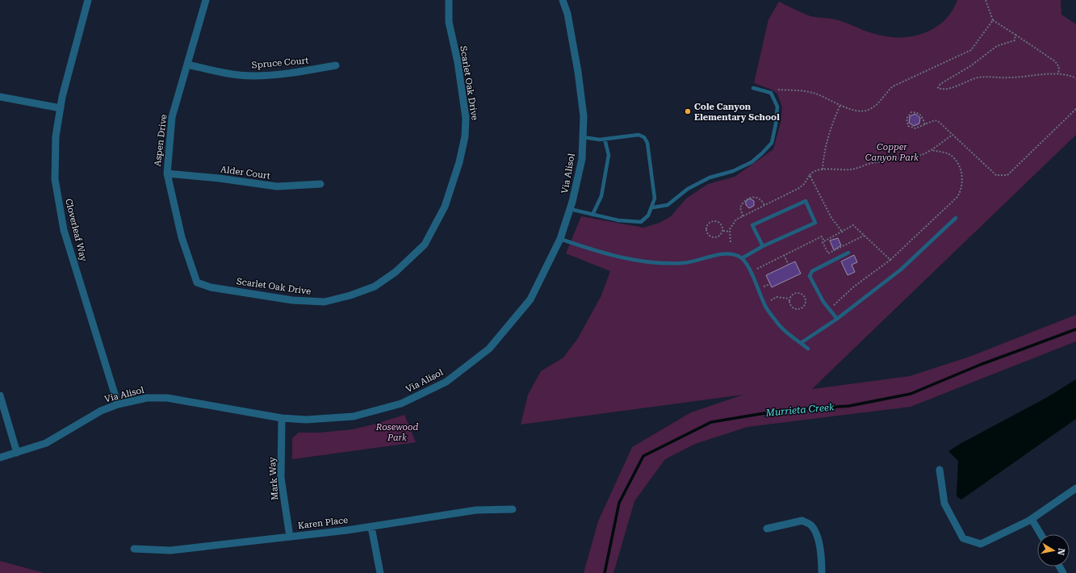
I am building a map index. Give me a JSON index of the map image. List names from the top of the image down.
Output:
{
  "streets": {
    "street": [
      "Spruce Court",
      "Scarlet Oak Drive",
      "Aspen Drive",
      "Alder Court",
      "Via Alisol",
      "Cloverleaf Way",
      "Mark Way",
      "Karen Place"
    ]
  },
  "crossings": [
    ["Spruce Court", "Aspen Drive"],
    ["Scarlet Oak Drive", "Aspen Drive"],
    ["Aspen Drive", "Alder Court"],
    ["Via Alisol", "Cloverleaf Way"],
    ["Via Alisol", "Mark Way"],
    ["Mark Way", "Karen Place"]
  ],
  "water": ["Murrieta Creek"],
  "parks": ["Copper Canyon Park", "Rosewood Park"],
  "places": ["Cole Canyon Elementary School"],
  "north": "right"
}
